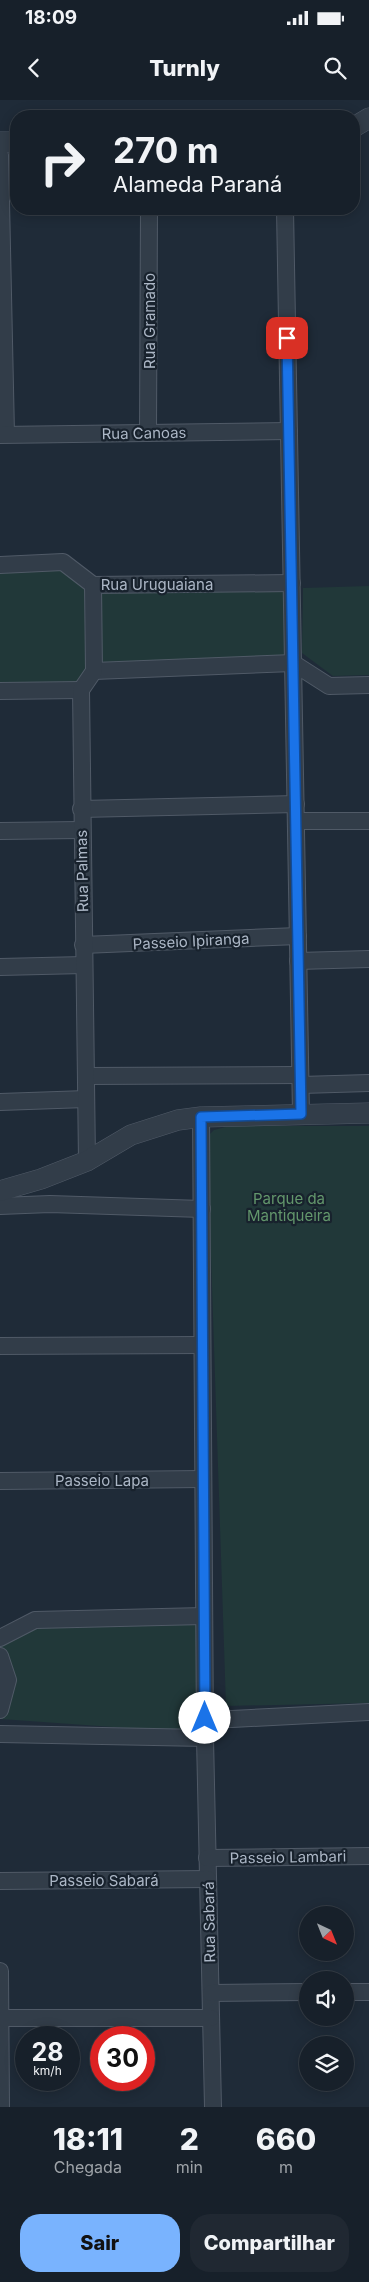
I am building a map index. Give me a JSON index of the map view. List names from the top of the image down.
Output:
{
  "streets": {
    "street": [
      "Rua Gramado",
      "Rua Canoas",
      "Rua Uruguaiana",
      "Rua Palmas",
      "Passeio Ipiranga",
      "Passeio Lapa",
      "Passeio Lambari",
      "Passeio Sabará",
      "Rua Sabará"
    ]
  },
  "crossings": [
    ["Rua Gramado", "Rua Canoas"],
    ["Rua Palmas", "Passeio Ipiranga"],
    ["Passeio Lapa", "Rua Sabará"],
    ["Passeio Lambari", "Rua Sabará"],
    ["Passeio Sabará", "Rua Sabará"]
  ],
  "parks": ["Parque da Mantiqueira"],
  "north": "bottom right",
  "page": {
    "status": "18:09",
    "header": "Turnly",
    "turn": ["270 m", "Alameda Paraná"],
    "speed": "28 km/h",
    "limit": "30",
    "eta": [
      "18:11",
      "Chegada",
      "2",
      "min",
      "660",
      "m"
    ],
    "buttons": ["Sair", "Compartilhar"]
  }
}
